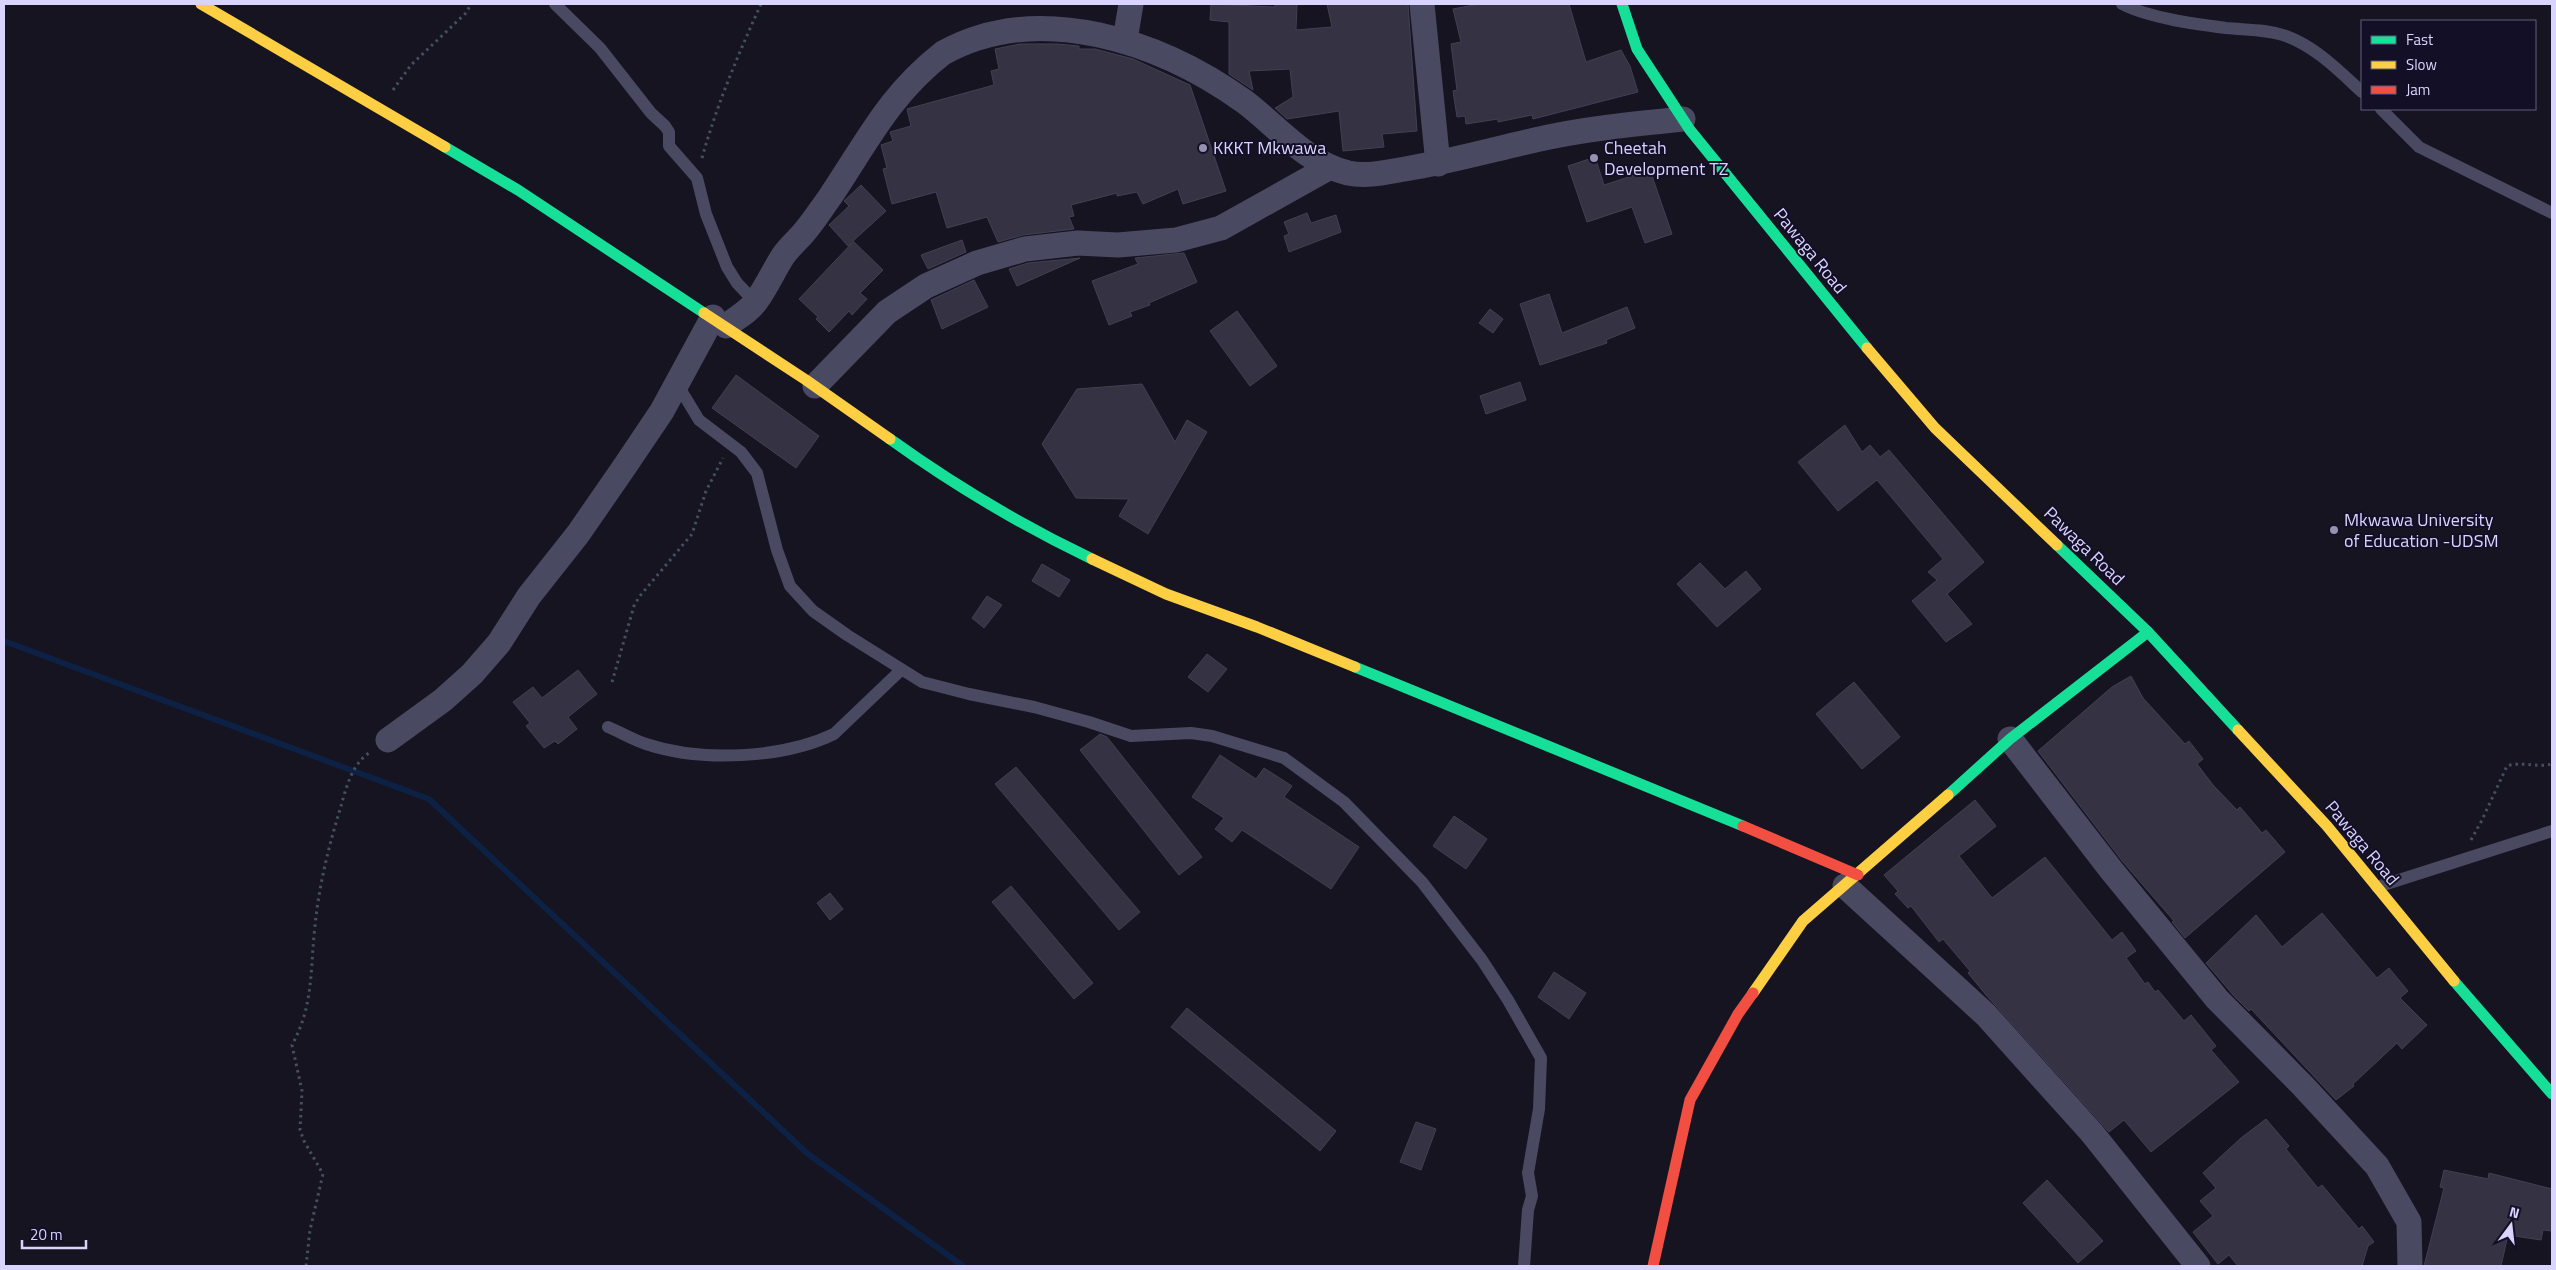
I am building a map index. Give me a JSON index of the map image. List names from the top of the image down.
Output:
{
  "streets": {
    "street": ["Pawaga Road"]
  },
  "places": ["KKKT Mkwawa", "Cheetah Development TZ", "Mkwawa University of Education -UDSM"],
  "legend": ["Fast", "Slow", "Jam"],
  "scale_bar": "20 m",
  "north": "top"
}
